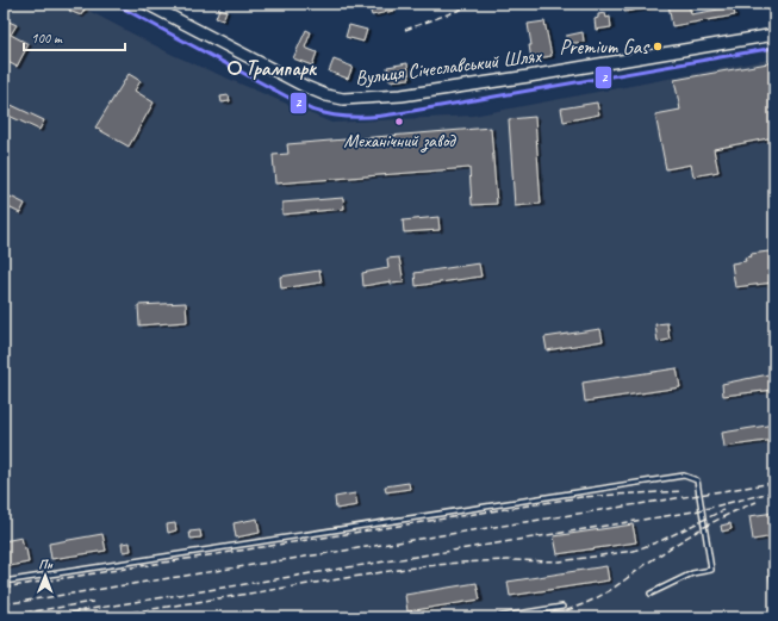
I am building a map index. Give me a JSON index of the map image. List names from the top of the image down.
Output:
{
  "streets": {
    "main road": ["Вулиця Січеславський Шлях"]
  },
  "places": ["Premium Gas", "Трампарк", "Механічний завод"],
  "lines": ["transit line 2"],
  "scale_bar": "100 m",
  "north": "top"
}
